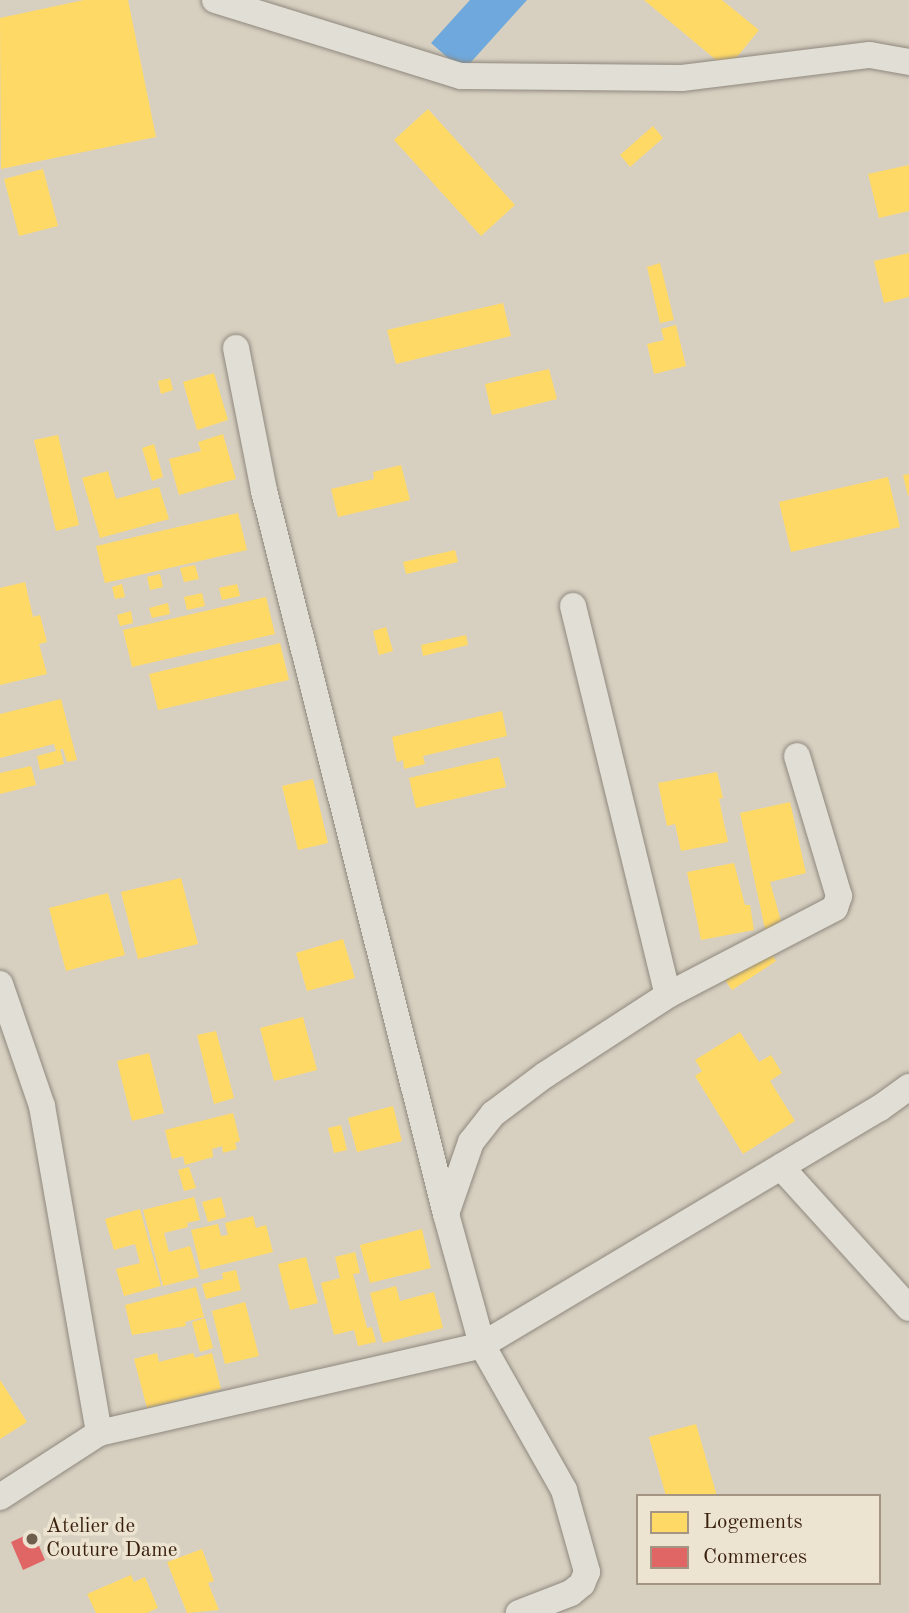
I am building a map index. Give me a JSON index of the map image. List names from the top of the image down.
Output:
{
  "places": ["Atelier de Couture Dame"],
  "legend": ["Logements", "Commerces"]
}
